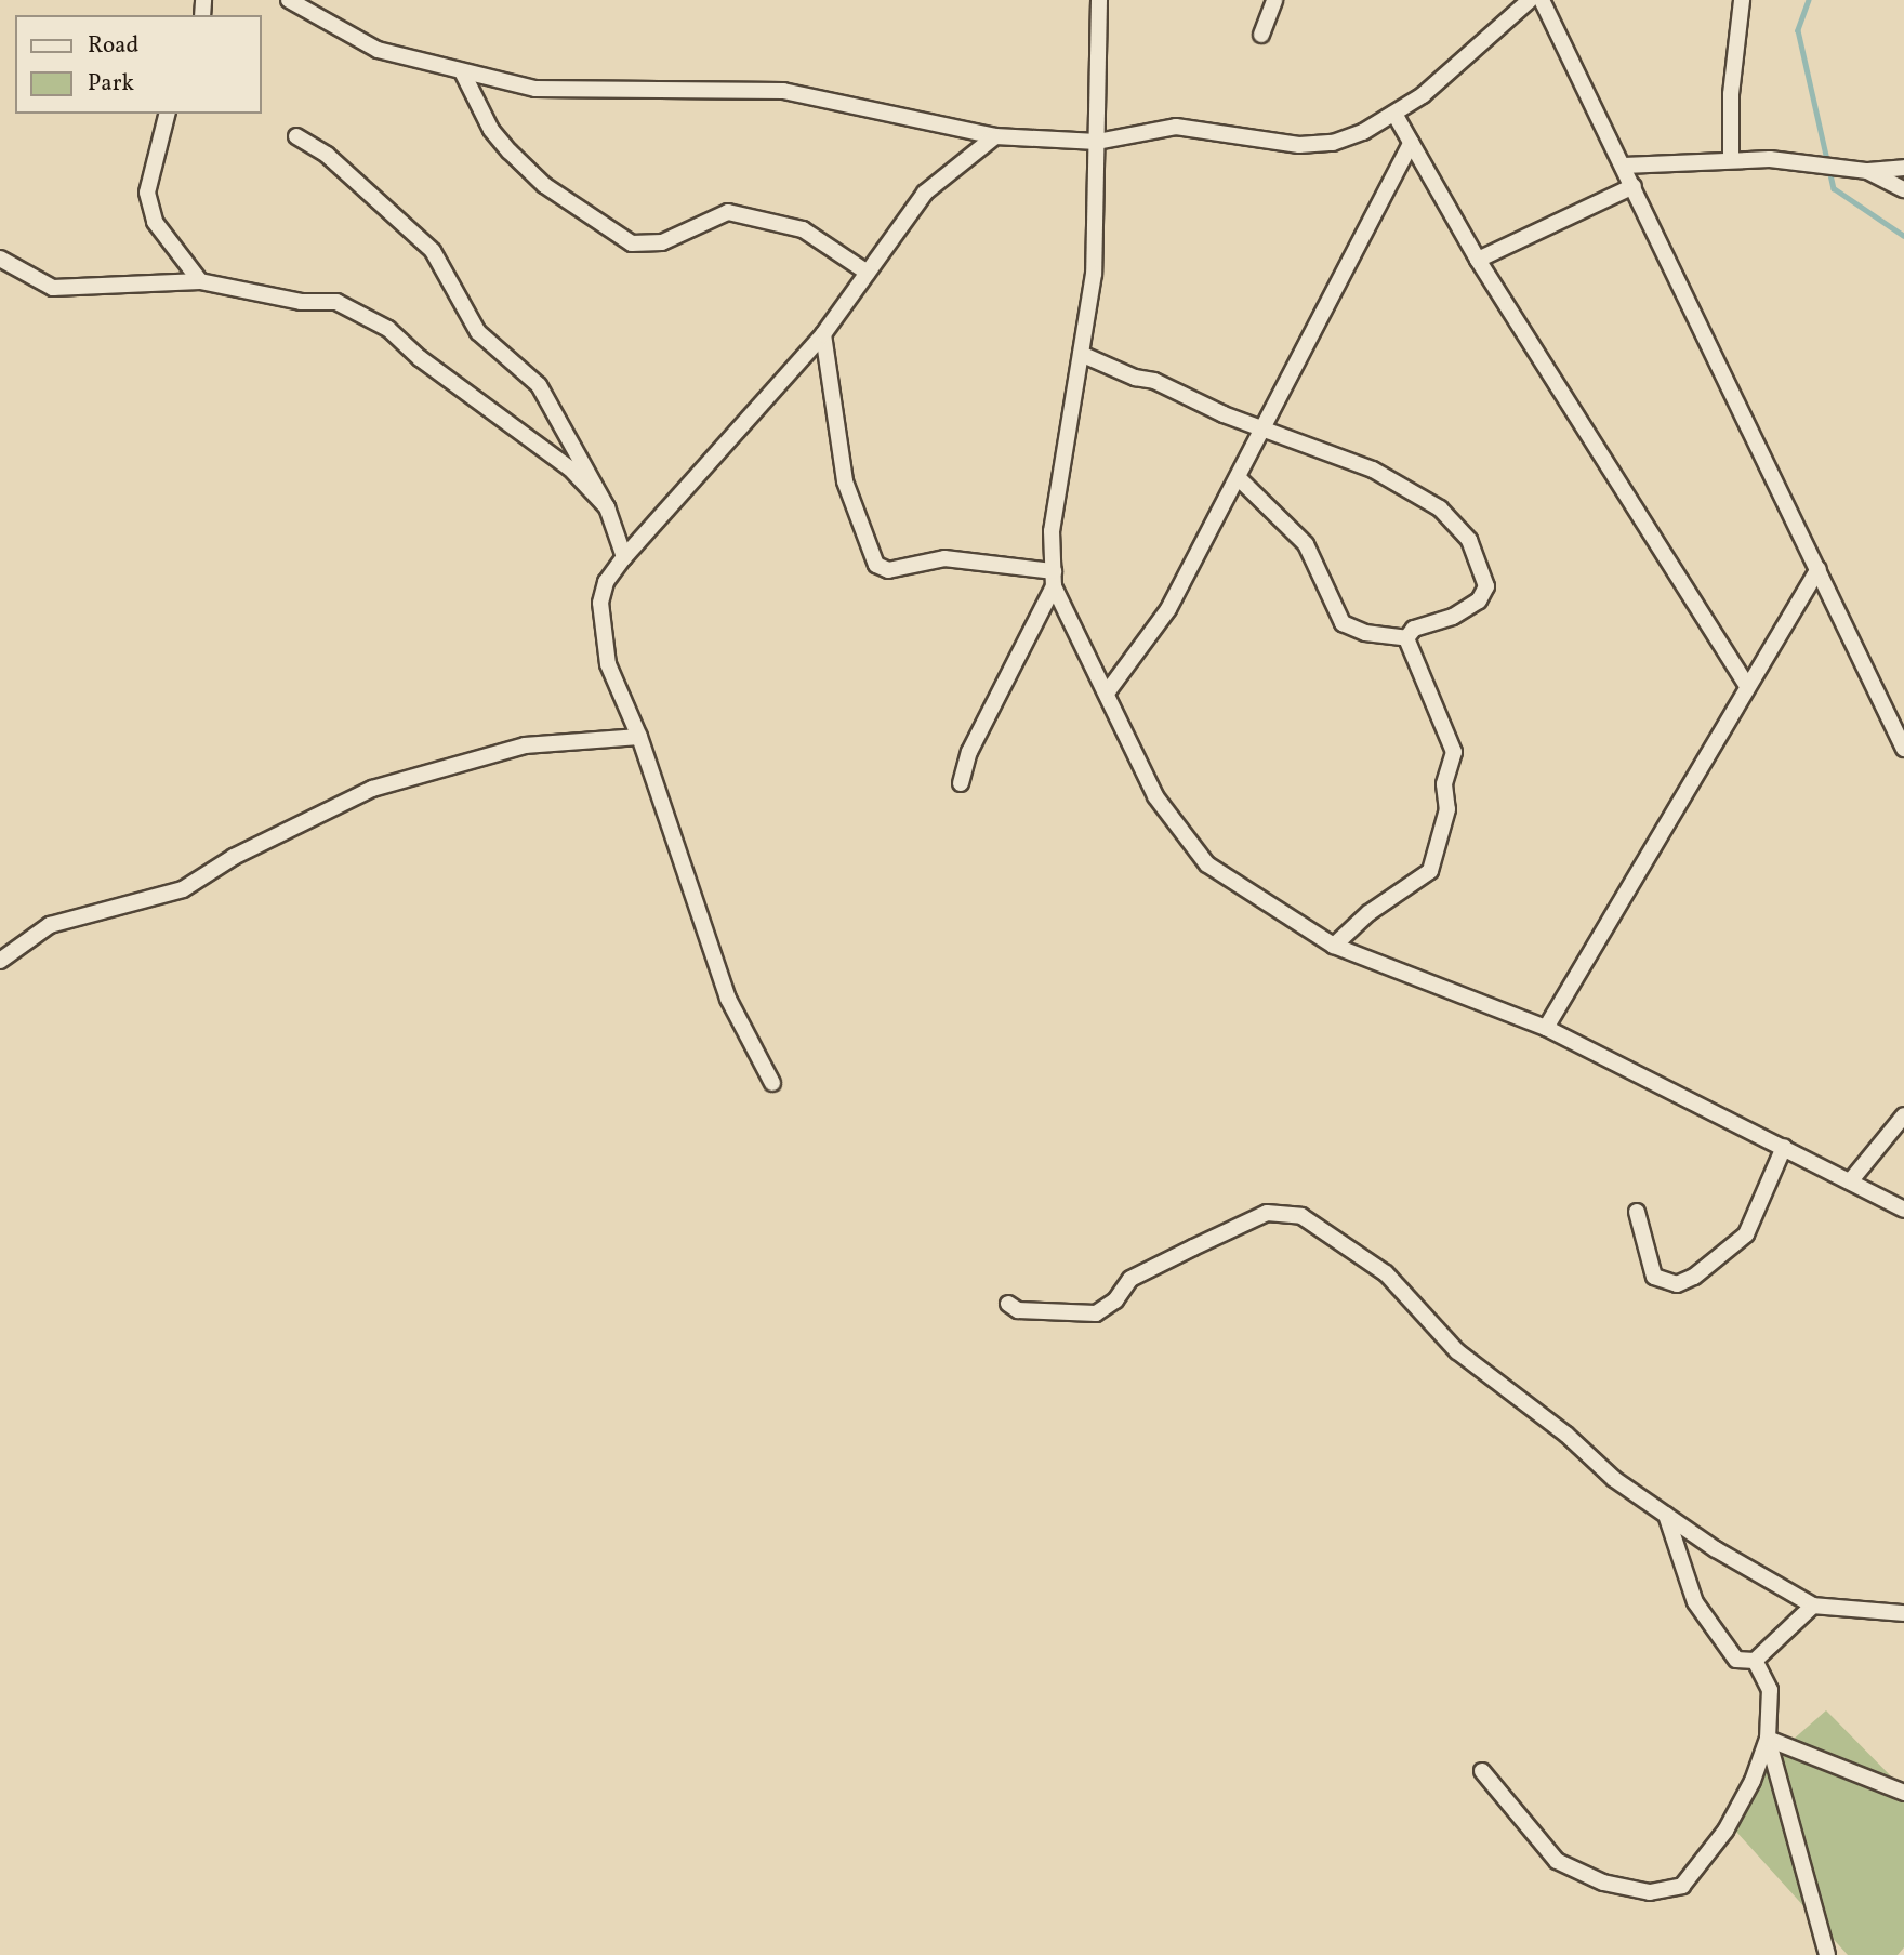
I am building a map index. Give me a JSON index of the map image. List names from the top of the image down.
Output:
{
  "legend": ["Road", "Park"]
}
